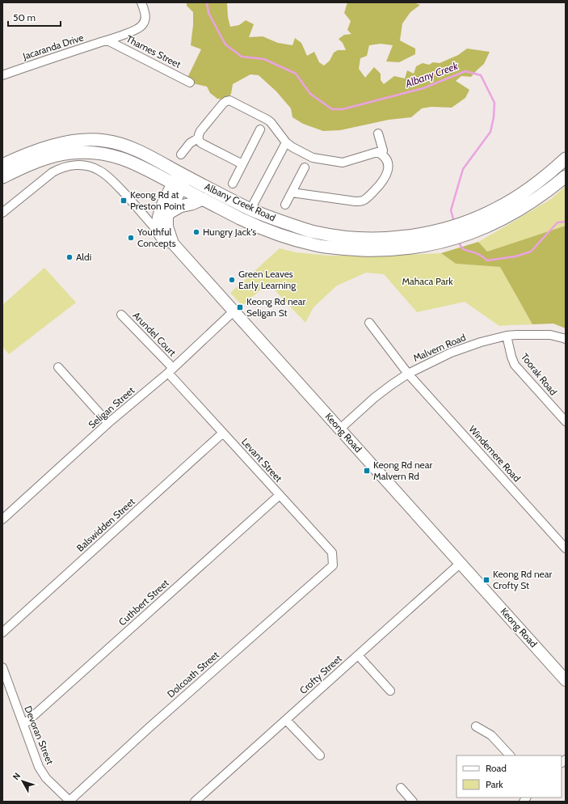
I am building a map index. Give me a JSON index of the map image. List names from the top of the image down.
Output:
{
  "streets": {
    "main road": ["Albany Creek Road"],
    "street": [
      "Jacaranda Drive",
      "Thames Street",
      "Arundel Court",
      "Malvern Road",
      "Toorak Road",
      "Seligan Street",
      "Keong Road",
      "Windemere Road",
      "Levant Street",
      "Balswidden Street",
      "Cuthbert Street",
      "Dolcoath Street",
      "Crofty Street",
      "Devoran Street"
    ]
  },
  "crossings": [
    ["Jacaranda Drive", "Thames Street"],
    ["Arundel Court", "Seligan Street"],
    ["Arundel Court", "Levant Street"],
    ["Malvern Road", "Toorak Road"],
    ["Malvern Road", "Keong Road"],
    ["Malvern Road", "Windemere Road"],
    ["Seligan Street", "Keong Road"],
    ["Seligan Street", "Levant Street"],
    ["Keong Road", "Crofty Street"],
    ["Levant Street", "Balswidden Street"],
    ["Levant Street", "Cuthbert Street"],
    ["Levant Street", "Dolcoath Street"],
    ["Cuthbert Street", "Devoran Street"],
    ["Dolcoath Street", "Devoran Street"]
  ],
  "water": ["Albany Creek"],
  "parks": ["Mahaca Park"],
  "places": {
    "transit": [
      "Keong Rd at Preston Point",
      "Keong Rd near Seligan St",
      "Keong Rd near Malvern Rd",
      "Keong Rd near Crofty St"
    ],
    "other": [
      "Hungry Jack's",
      "Youthful Concepts",
      "Aldi",
      "Green Leaves Early Learning"
    ]
  },
  "legend": ["Road", "Park"],
  "scale_bar": "50 m",
  "north": "top left"
}
